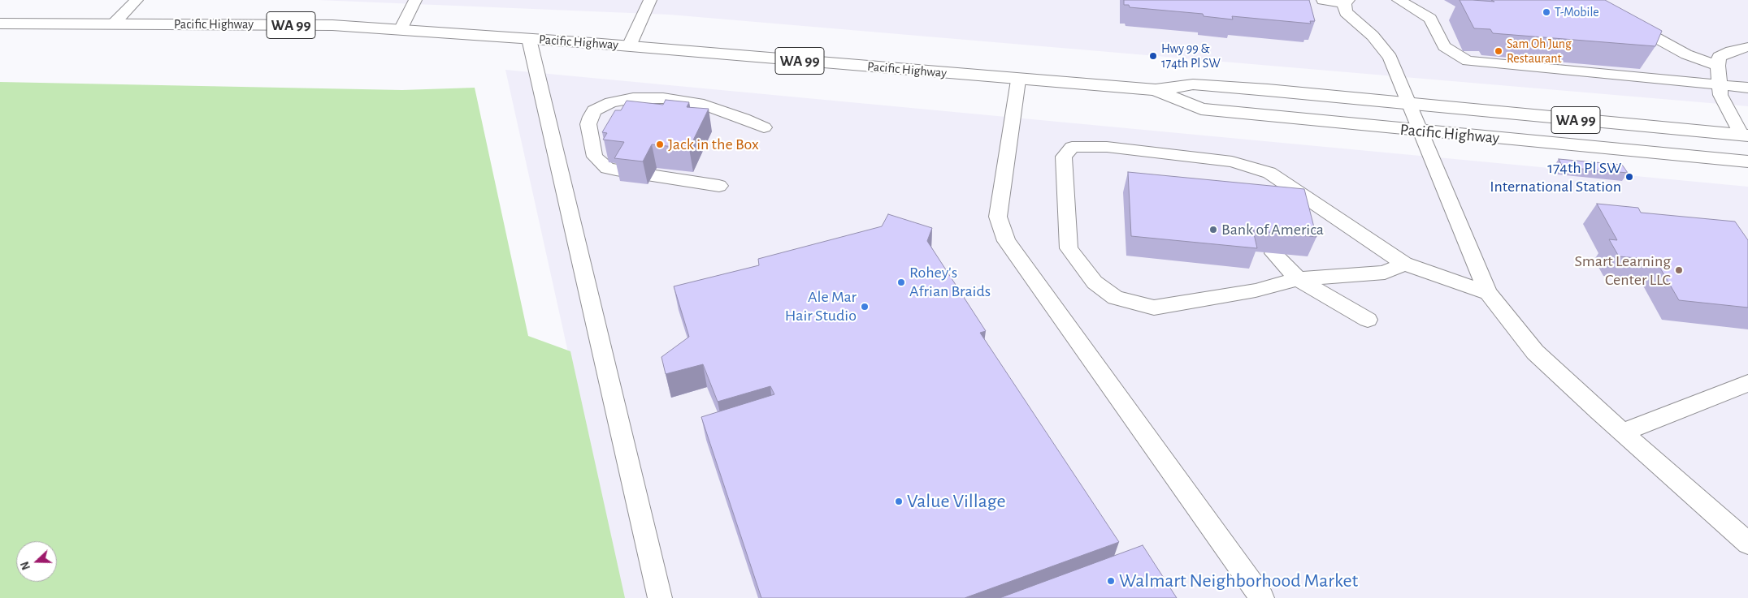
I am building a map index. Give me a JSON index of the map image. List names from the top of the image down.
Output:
{
  "streets": {
    "highway": ["Pacific Highway", "WA 99"]
  },
  "places": [
    "T-Mobile",
    "Sam Oh Jung Restaurant",
    "Hwy 99 & 174th Pl SW",
    "Jack in the Box",
    "174th Pl SW International Station",
    "Bank of America",
    "Smart Learning Center LLC",
    "Rohey's Afrian Braids",
    "Ale Mar Hair Studio",
    "Value Village",
    "Walmart Neighborhood Market"
  ],
  "north": "left"
}
